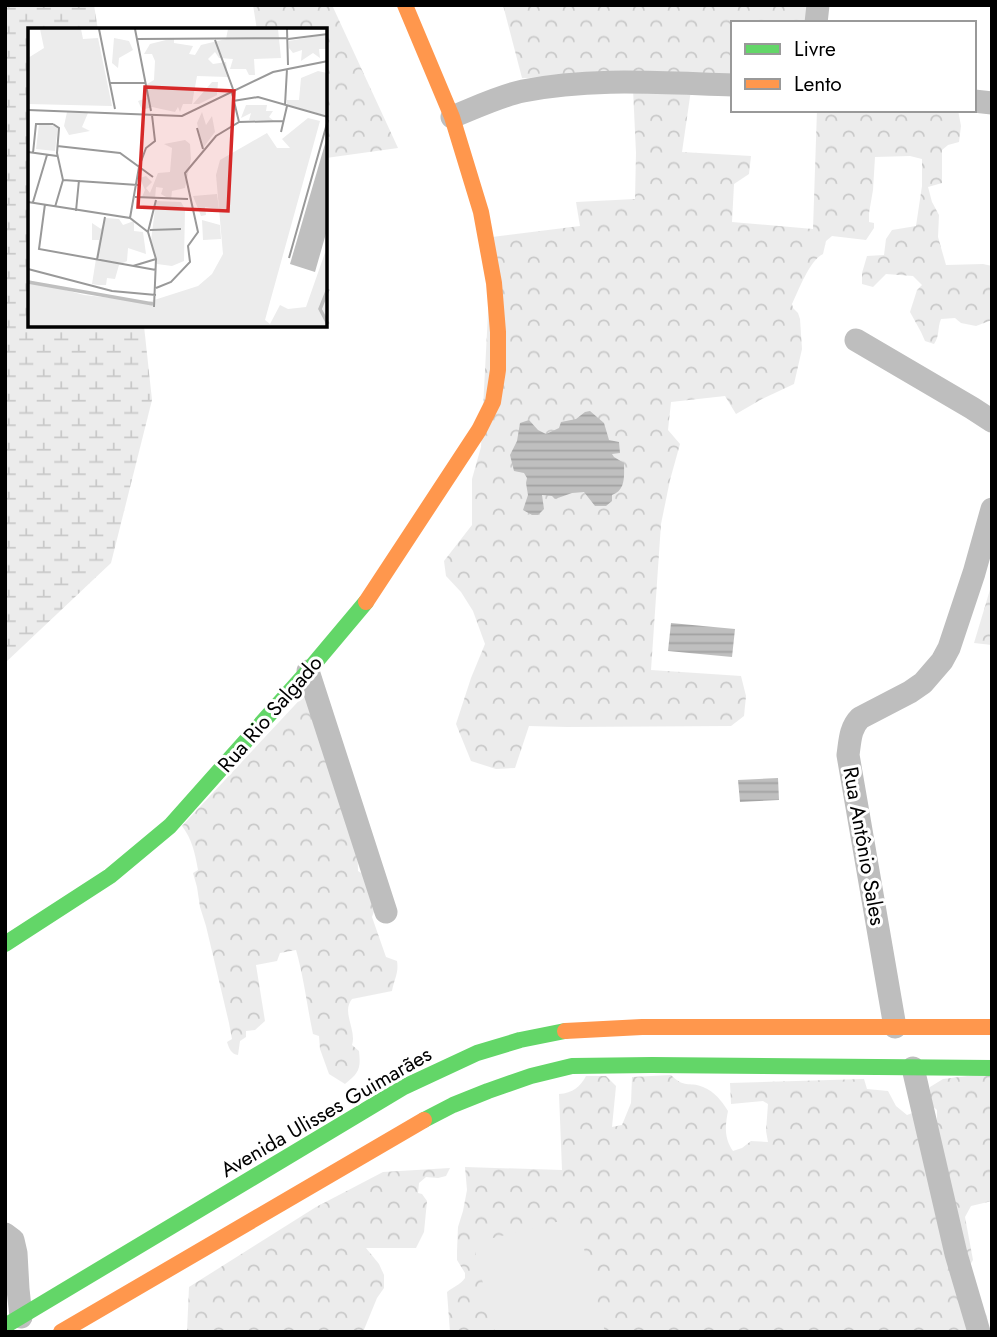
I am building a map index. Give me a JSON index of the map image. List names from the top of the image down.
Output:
{
  "streets": {
    "main road": ["Rua Rio Salgado", "Avenida Ulisses Guimarães"],
    "street": ["Rua Antônio Sales"]
  },
  "crossings": [
    ["Rua Antônio Sales", "Avenida Ulisses Guimarães"]
  ],
  "legend": ["Livre", "Lento"]
}
